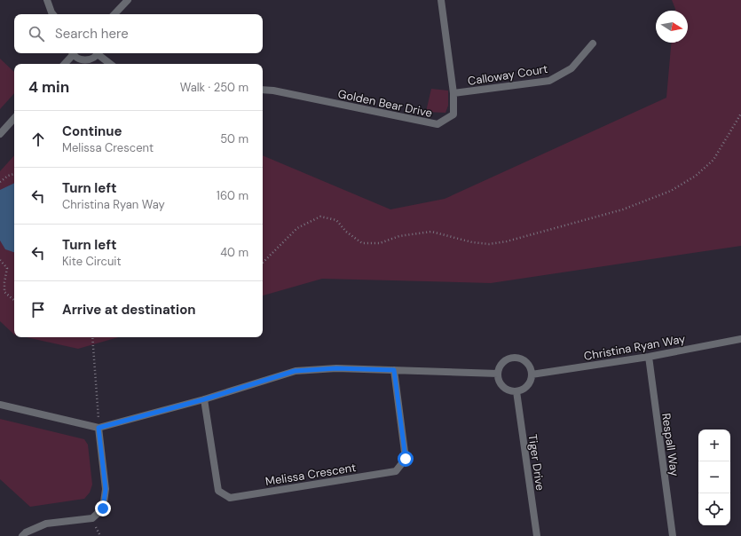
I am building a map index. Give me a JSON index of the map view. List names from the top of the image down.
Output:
{
  "streets": {
    "street": [
      "Calloway Court",
      "Golden Bear Drive",
      "Christina Ryan Way",
      "Respall Way",
      "Tiger Drive",
      "Melissa Crescent"
    ]
  },
  "crossings": [
    ["Calloway Court", "Golden Bear Drive"],
    ["Christina Ryan Way", "Respall Way"],
    ["Christina Ryan Way", "Tiger Drive"]
  ],
  "north": "right",
  "page": {
    "search": "Search here",
    "heading": ["4 min", "Walk · 250 m"],
    "list": [
      ["Continue", "Melissa Crescent", "50 m"],
      ["Turn left", "Christina Ryan Way", "160 m"],
      ["Turn left", "Kite Circuit", "40 m"],
      "Arrive at destination"
    ],
    "map_buttons": ["+", "−"]
  }
}
